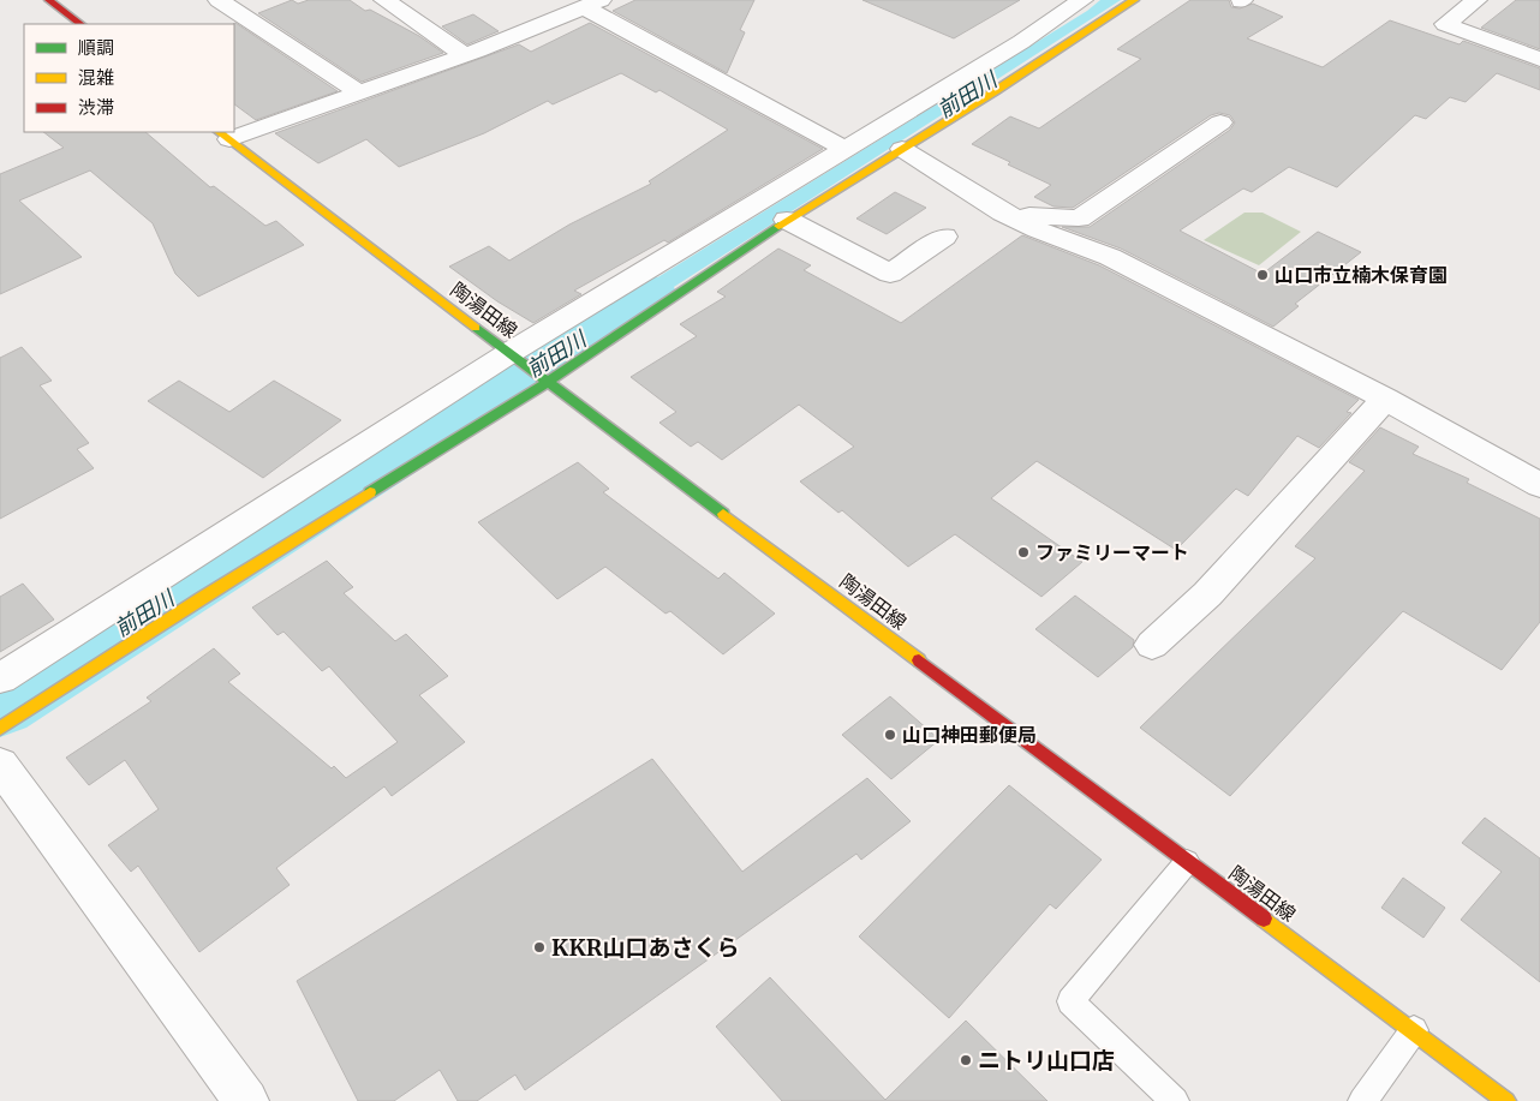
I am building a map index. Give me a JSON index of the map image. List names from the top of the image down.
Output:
{
  "streets": {
    "main road": ["陶湯田線"]
  },
  "water": ["前田川"],
  "places": [
    "山口市立楠木保育園",
    "ファミリーマート",
    "山口神田郵便局",
    "KKR山口あさくら",
    "ニトリ山口店"
  ],
  "legend": ["順調", "混雑", "渋滞"]
}
